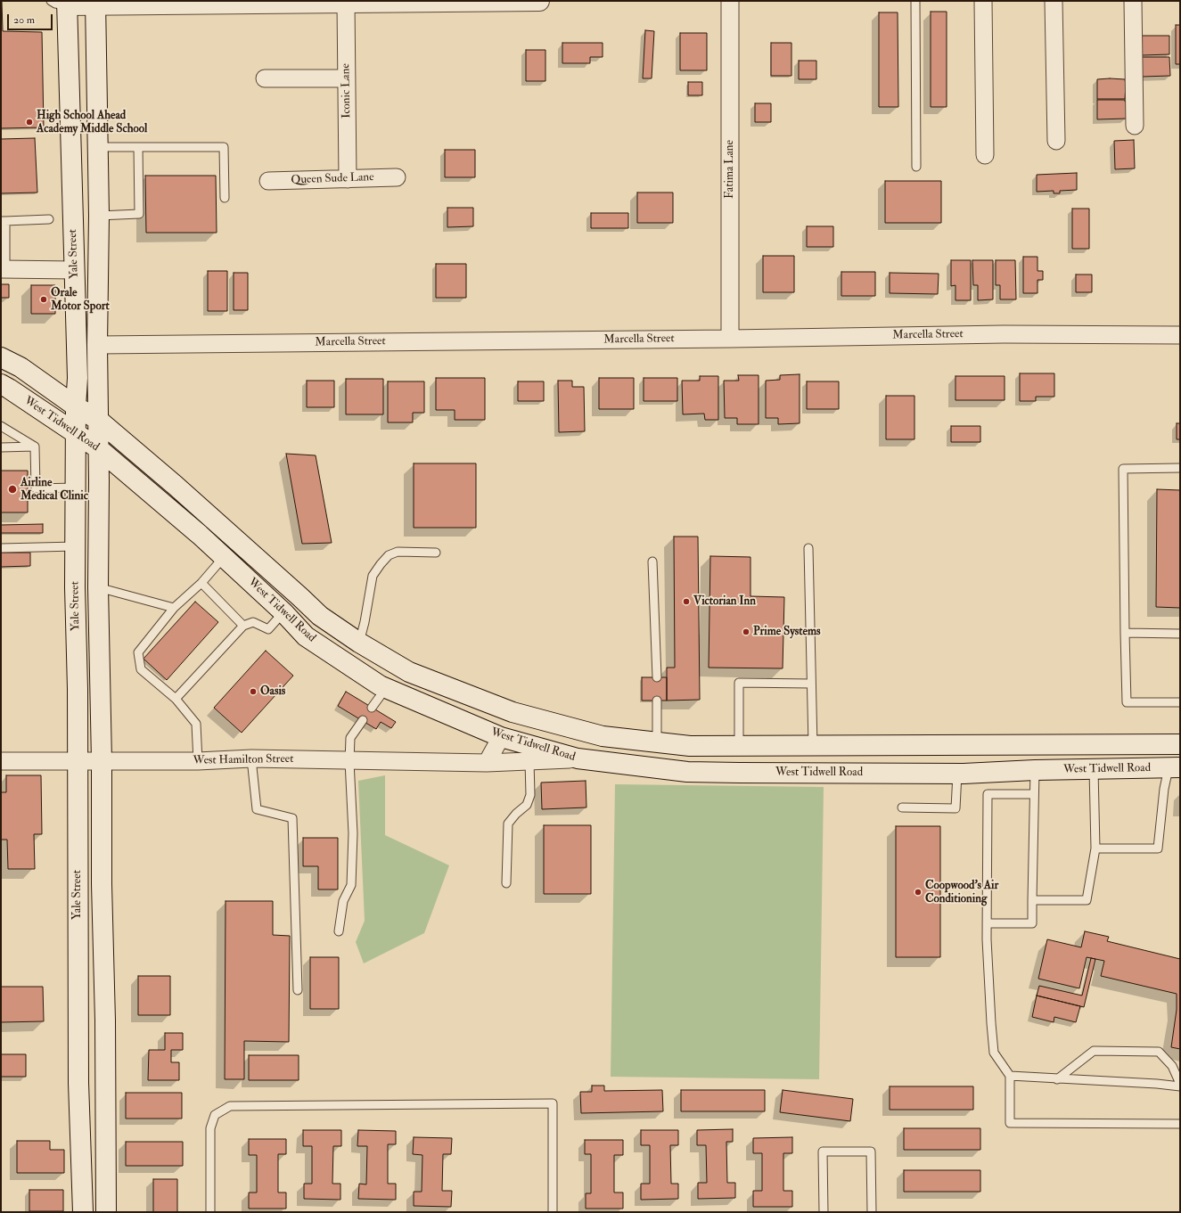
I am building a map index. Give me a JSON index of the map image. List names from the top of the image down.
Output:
{
  "streets": {
    "main road": ["Yale Street", "West Tidwell Road"],
    "street": [
      "Iconic Lane",
      "Fatima Lane",
      "Queen Sude Lane",
      "Marcella Street",
      "West Hamilton Street"
    ]
  },
  "crossings": [
    ["Iconic Lane", "Queen Sude Lane"],
    ["Fatima Lane", "Marcella Street"],
    ["Yale Street", "Marcella Street"],
    ["Yale Street", "West Tidwell Road"],
    ["Yale Street", "West Hamilton Street"],
    ["West Tidwell Road", "West Hamilton Street"]
  ],
  "places": [
    "High School Ahead Academy Middle School",
    "Orale Motor Sport",
    "Airline Medical Clinic",
    "Victorian Inn",
    "Prime Systems",
    "Oasis",
    "Coopwood's Air Conditioning"
  ],
  "scale_bar": "20 m"
}
